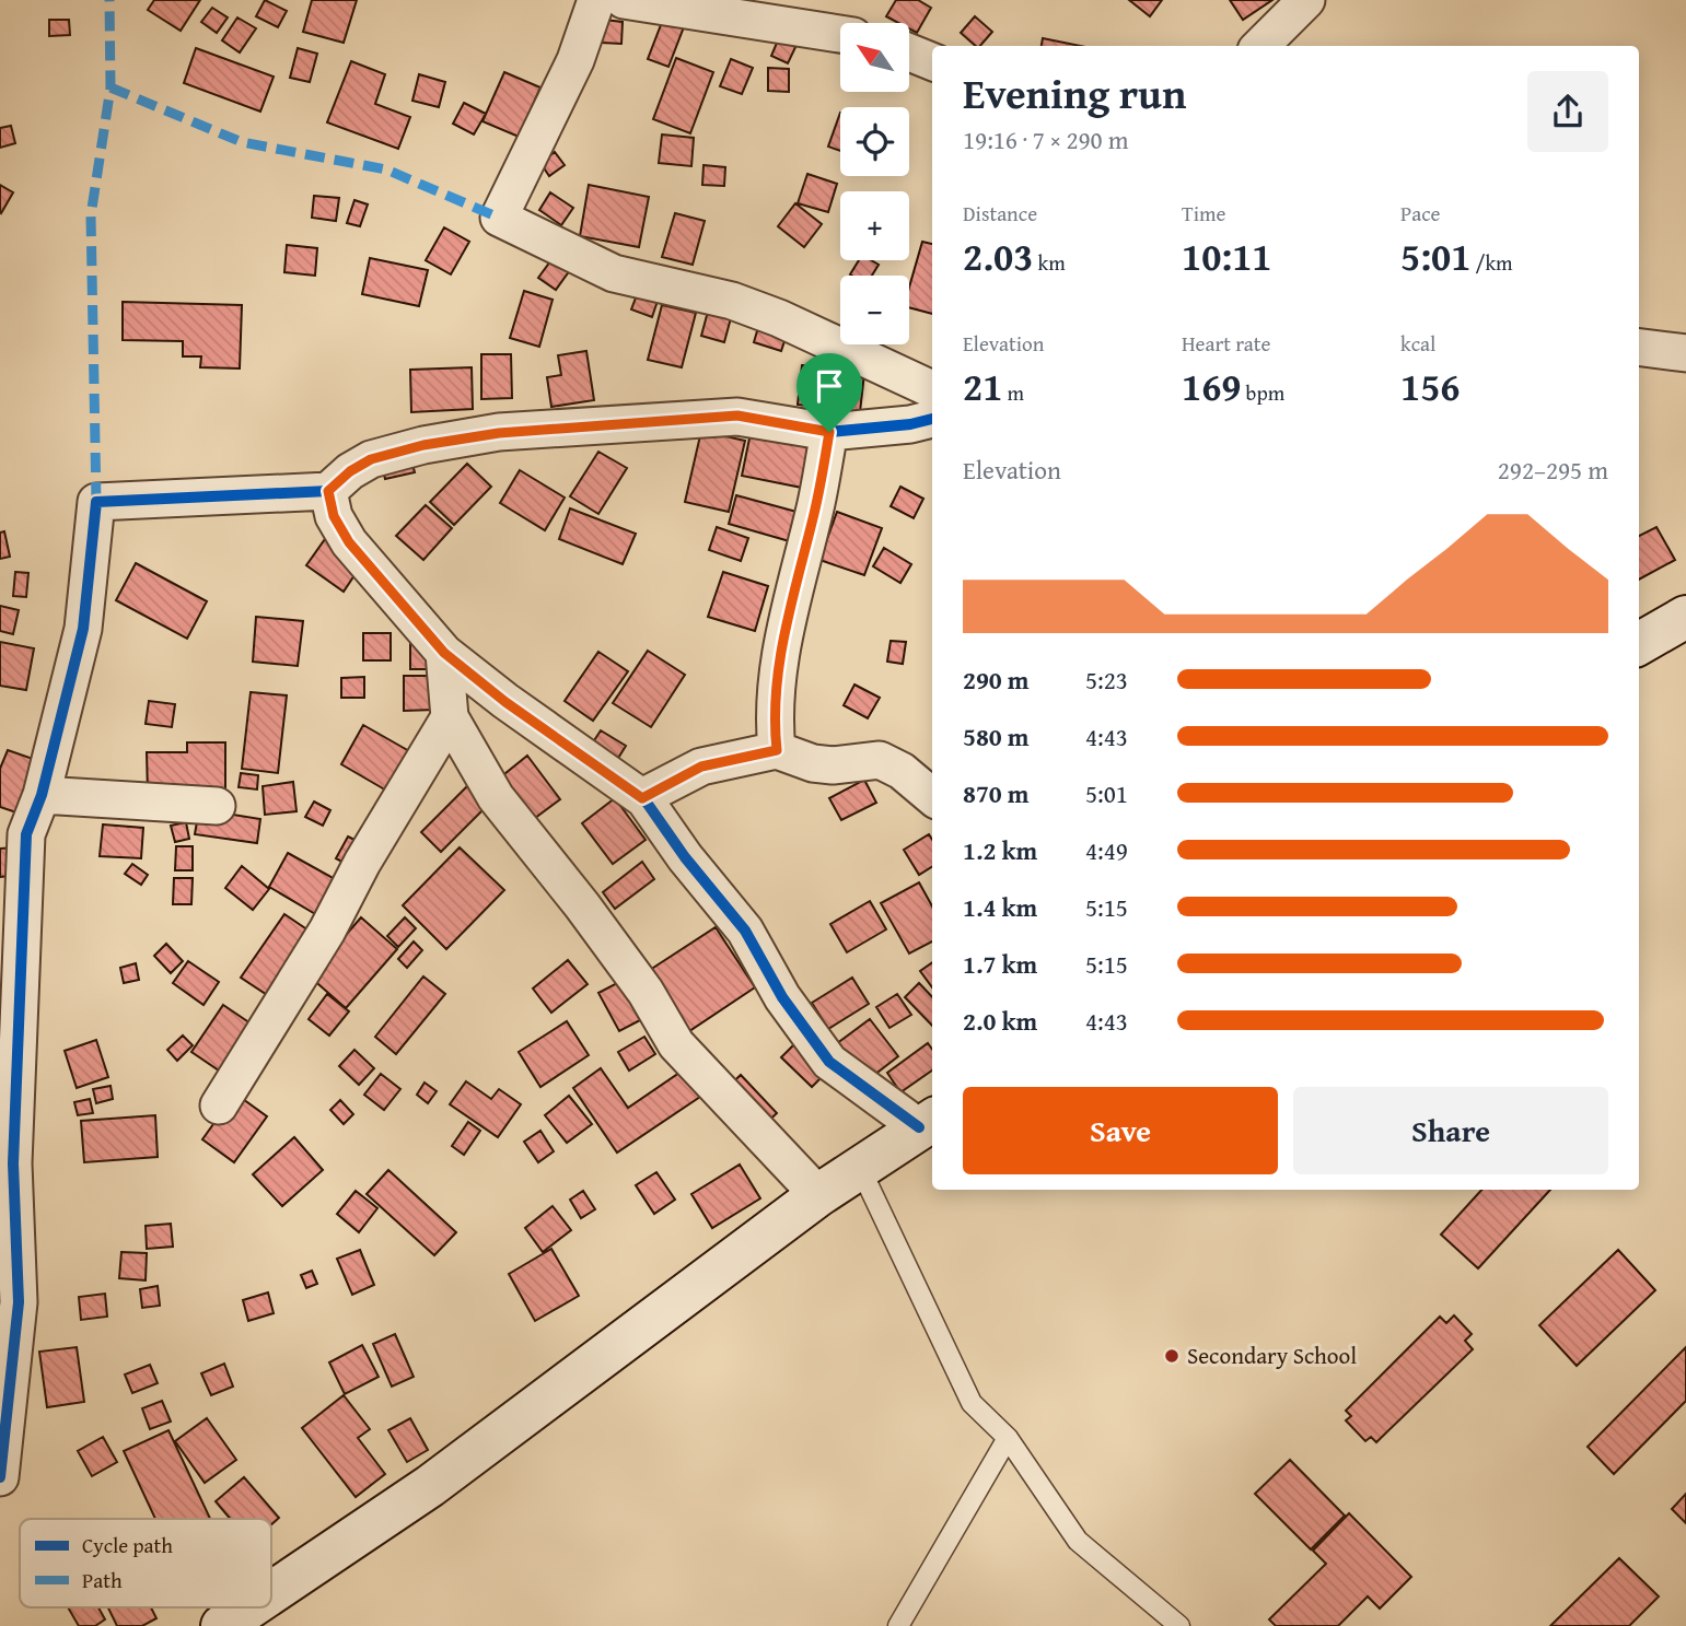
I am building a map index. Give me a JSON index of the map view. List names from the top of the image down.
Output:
{
  "places": ["Secondary School"],
  "legend": ["Cycle path", "Path"],
  "north": "top left",
  "page": {
    "map_buttons": ["+", "−"],
    "heading": ["Evening run", "19:16 · 7 × 290 m"],
    "stats": [
      ["Distance", "2.03 km"],
      ["Time", "10:11"],
      ["Pace", "5:01 /km"],
      ["Elevation", "21 m"],
      ["Heart rate", "169 bpm"],
      ["kcal", "156"]
    ],
    "chart": ["Elevation", "292–295 m"],
    "list": [
      {
        "name": "290 m",
        "note": "5:23"
      },
      {
        "name": "580 m",
        "note": "4:43"
      },
      {
        "name": "870 m",
        "note": "5:01"
      },
      {
        "name": "1.2 km",
        "note": "4:49"
      },
      {
        "name": "1.4 km",
        "note": "5:15"
      },
      {
        "name": "1.7 km",
        "note": "5:15"
      },
      {
        "name": "2.0 km",
        "note": "4:43"
      }
    ],
    "buttons": ["Save", "Share"]
  }
}
